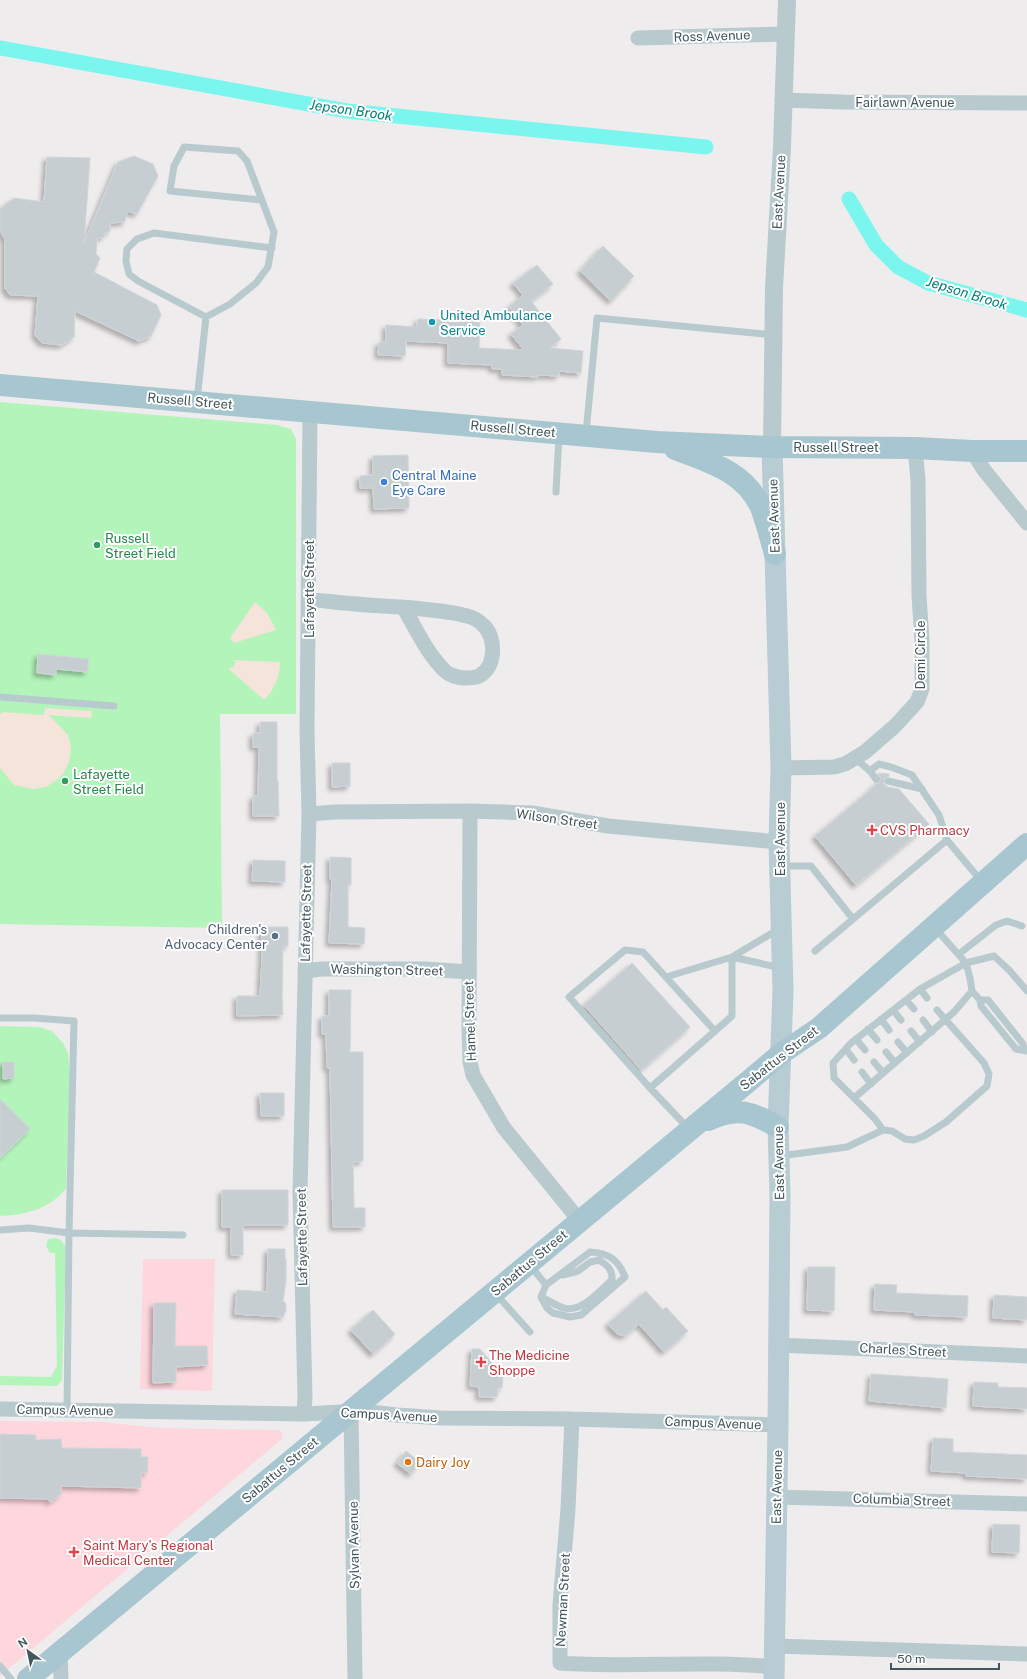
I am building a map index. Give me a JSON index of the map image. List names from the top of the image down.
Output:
{
  "streets": {
    "main road": ["East Avenue", "Russell Street", "Sabattus Street"],
    "street": [
      "Ross Avenue",
      "Fairlawn Avenue",
      "Lafayette Street",
      "Demi Circle",
      "Wilson Street",
      "Washington Street",
      "Hamel Street",
      "Charles Street",
      "Campus Avenue",
      "Columbia Street",
      "Sylvan Avenue",
      "Newman Street"
    ]
  },
  "crossings": [
    ["Ross Avenue", "East Avenue"],
    ["Fairlawn Avenue", "East Avenue"],
    ["East Avenue", "Russell Street"],
    ["East Avenue", "Demi Circle"],
    ["East Avenue", "Wilson Street"],
    ["East Avenue", "Sabattus Street"],
    ["East Avenue", "Charles Street"],
    ["East Avenue", "Campus Avenue"],
    ["East Avenue", "Columbia Street"],
    ["East Avenue", "Newman Street"],
    ["Russell Street", "Lafayette Street"],
    ["Russell Street", "Demi Circle"],
    ["Lafayette Street", "Wilson Street"],
    ["Lafayette Street", "Washington Street"],
    ["Lafayette Street", "Campus Avenue"],
    ["Wilson Street", "Hamel Street"],
    ["Washington Street", "Hamel Street"],
    ["Hamel Street", "Sabattus Street"],
    ["Sabattus Street", "Campus Avenue"],
    ["Sabattus Street", "Sylvan Avenue"],
    ["Campus Avenue", "Sylvan Avenue"],
    ["Campus Avenue", "Newman Street"]
  ],
  "water": ["Jepson Brook"],
  "places": {
    "other": [
      "United Ambulance Service",
      "Central Maine Eye Care",
      "Russell Street Field",
      "Lafayette Street Field",
      "Children's Advocacy Center",
      "Dairy Joy"
    ],
    "health": ["CVS Pharmacy", "The Medicine Shoppe", "Saint Mary's Regional Medical Center"]
  },
  "scale_bar": "50 m",
  "north": "top left"
}
